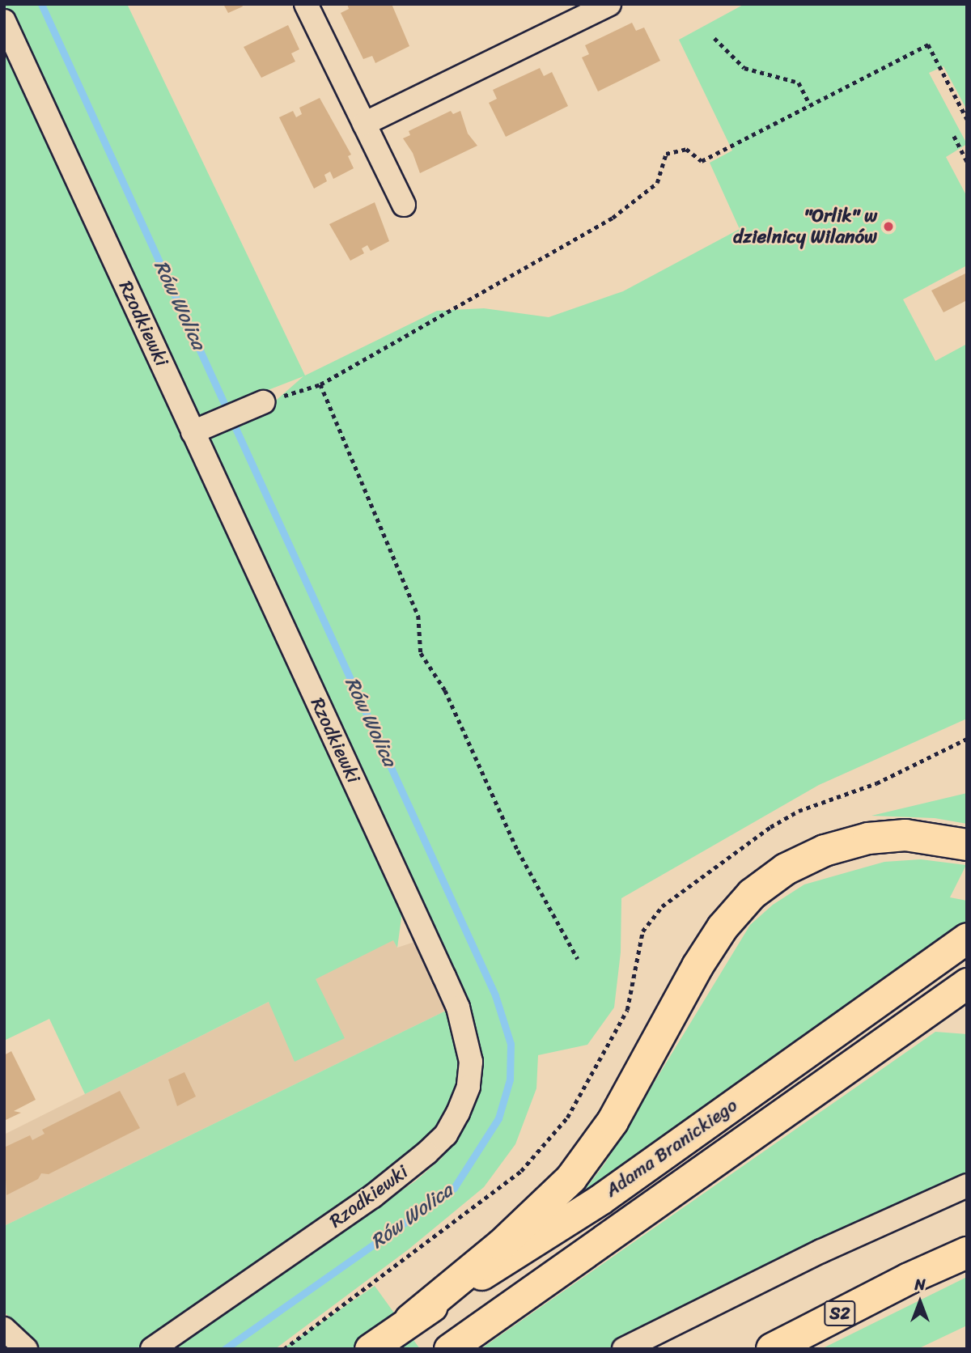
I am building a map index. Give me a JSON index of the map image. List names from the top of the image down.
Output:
{
  "streets": {
    "highway": ["S2"],
    "main road": ["Adama Branickiego"],
    "street": ["Rzodkiewki"]
  },
  "water": ["Rów Wolica"],
  "places": ["\"Orlik\" w dzielnicy Wilanów"],
  "north": "top"
}
